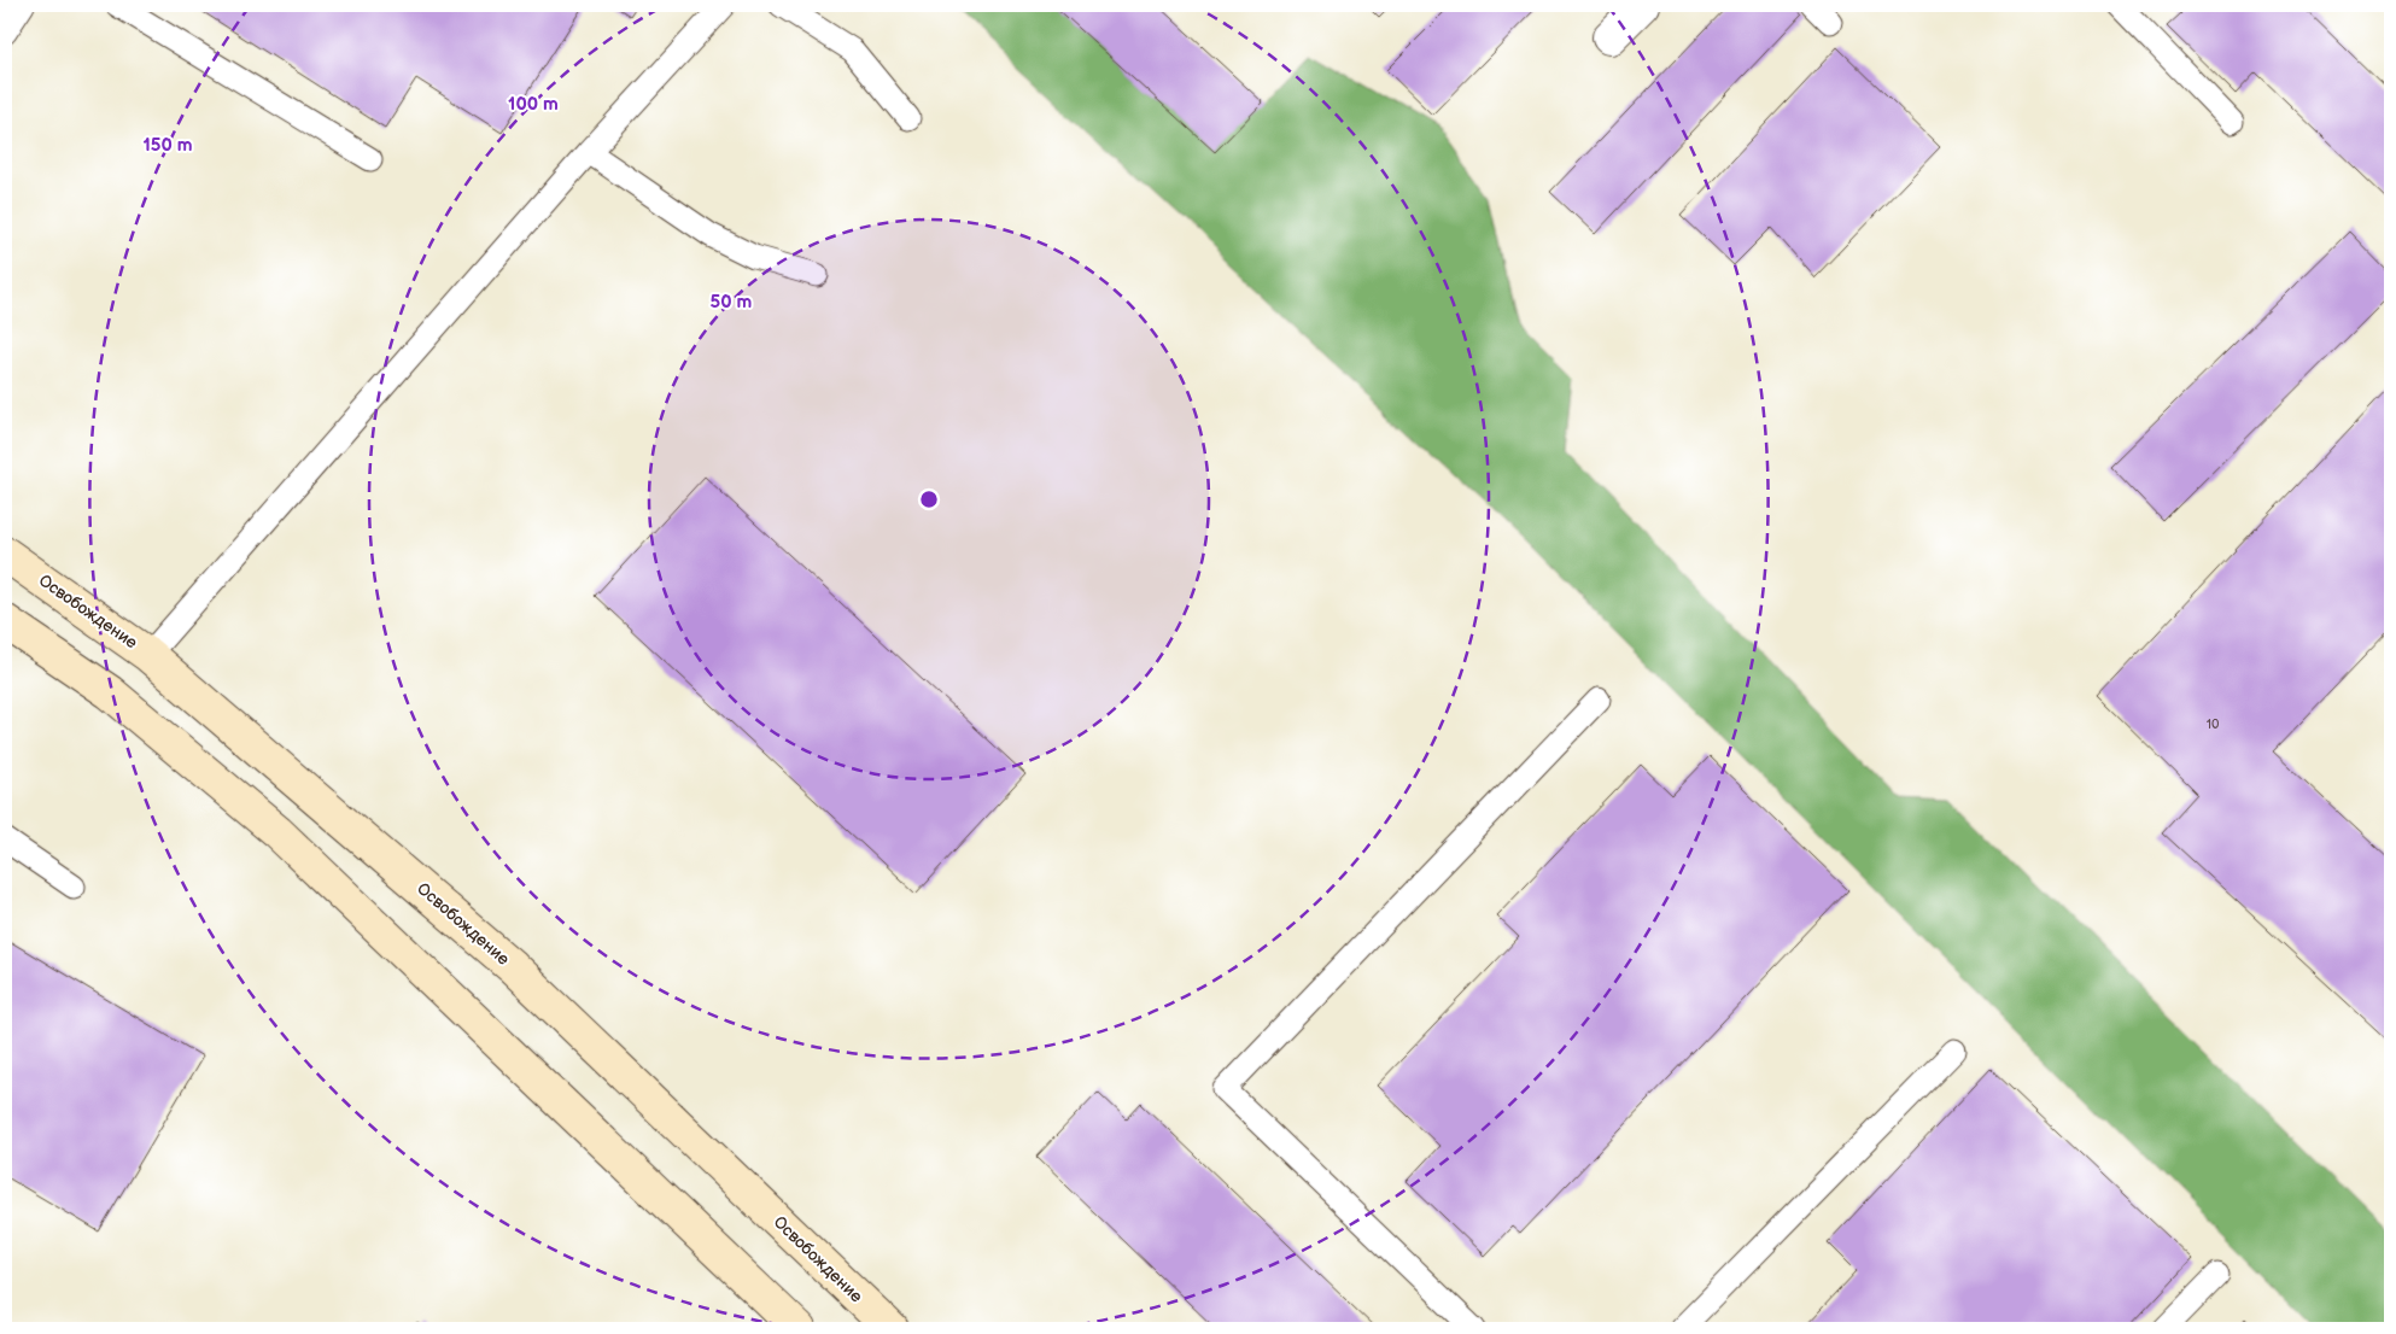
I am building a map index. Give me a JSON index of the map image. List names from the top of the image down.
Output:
{
  "streets": {
    "street": ["Освобождение"]
  },
  "house_numbers": ["10"],
  "rings": ["100 m", "150 m", "50 m"]
}
